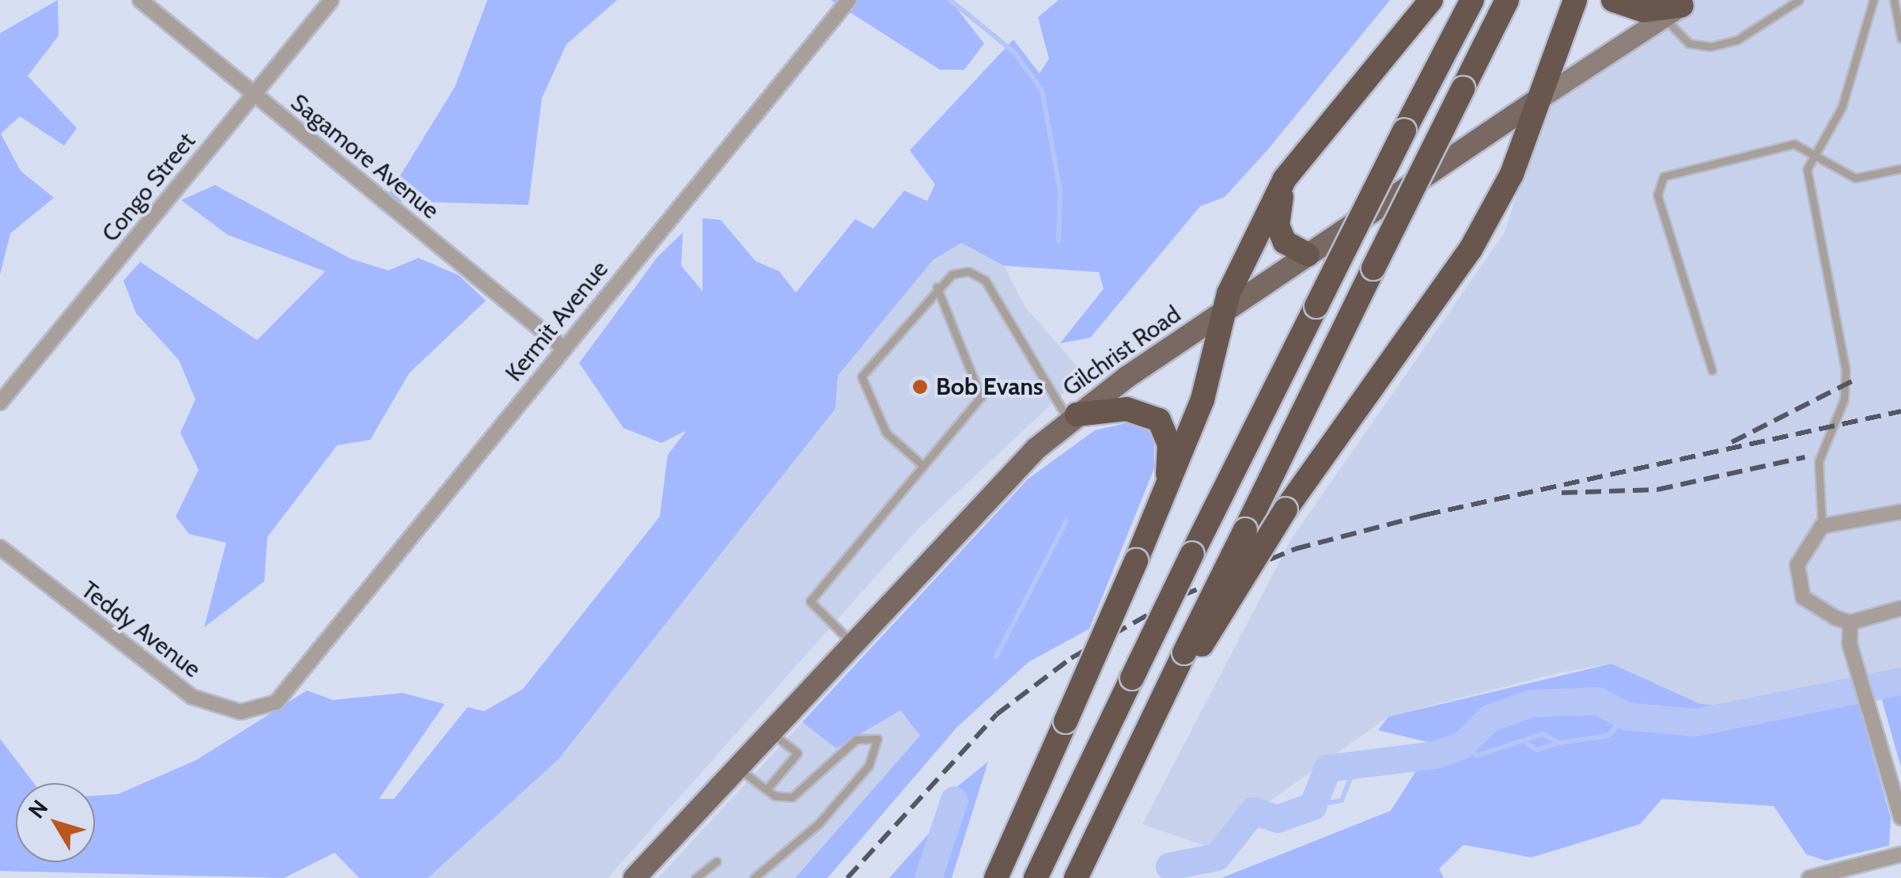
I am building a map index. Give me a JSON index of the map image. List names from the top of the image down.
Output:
{
  "streets": {
    "main road": ["Gilchrist Road"],
    "street": [
      "Sagamore Avenue",
      "Congo Street",
      "Kermit Avenue",
      "Teddy Avenue"
    ]
  },
  "crossings": [
    ["Sagamore Avenue", "Congo Street"],
    ["Sagamore Avenue", "Kermit Avenue"],
    ["Kermit Avenue", "Teddy Avenue"]
  ],
  "places": ["Bob Evans"],
  "north": "top left"
}
